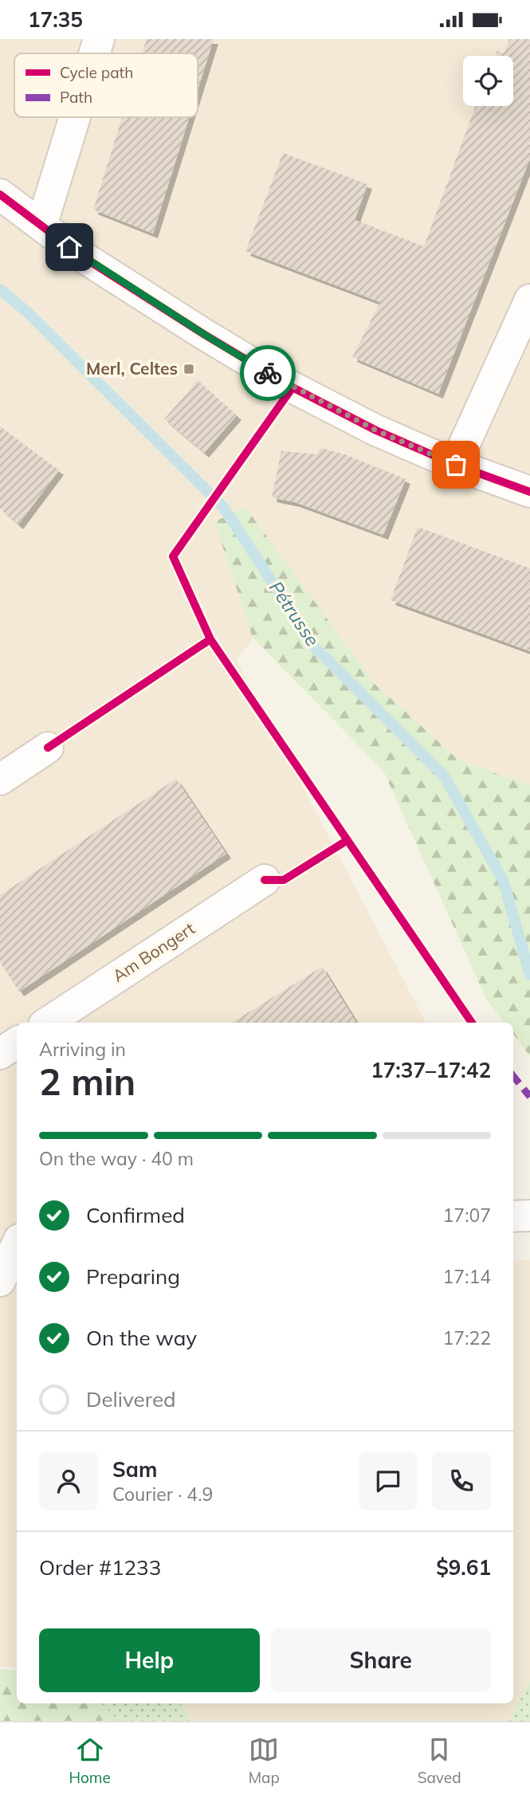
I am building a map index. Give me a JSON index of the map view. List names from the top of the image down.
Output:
{
  "streets": {
    "street": ["Am Bongert"]
  },
  "water": ["Pétrusse"],
  "places": {
    "transit": ["Merl, Celtes"]
  },
  "legend": ["Cycle path", "Path"],
  "page": {
    "status": "17:35",
    "heading": ["2 min", "Arriving in", "17:37–17:42"],
    "panel": [
      "Sam",
      "Courier · 4.9",
      "Order #1233",
      "$9.61"
    ],
    "bar": "On the way · 40 m",
    "list": [
      ["Confirmed", "17:07"],
      ["Preparing", "17:14"],
      ["On the way", "17:22"],
      "Delivered"
    ],
    "buttons": ["Help", "Share"],
    "tabs": ["Home", "Map", "Saved"]
  }
}
